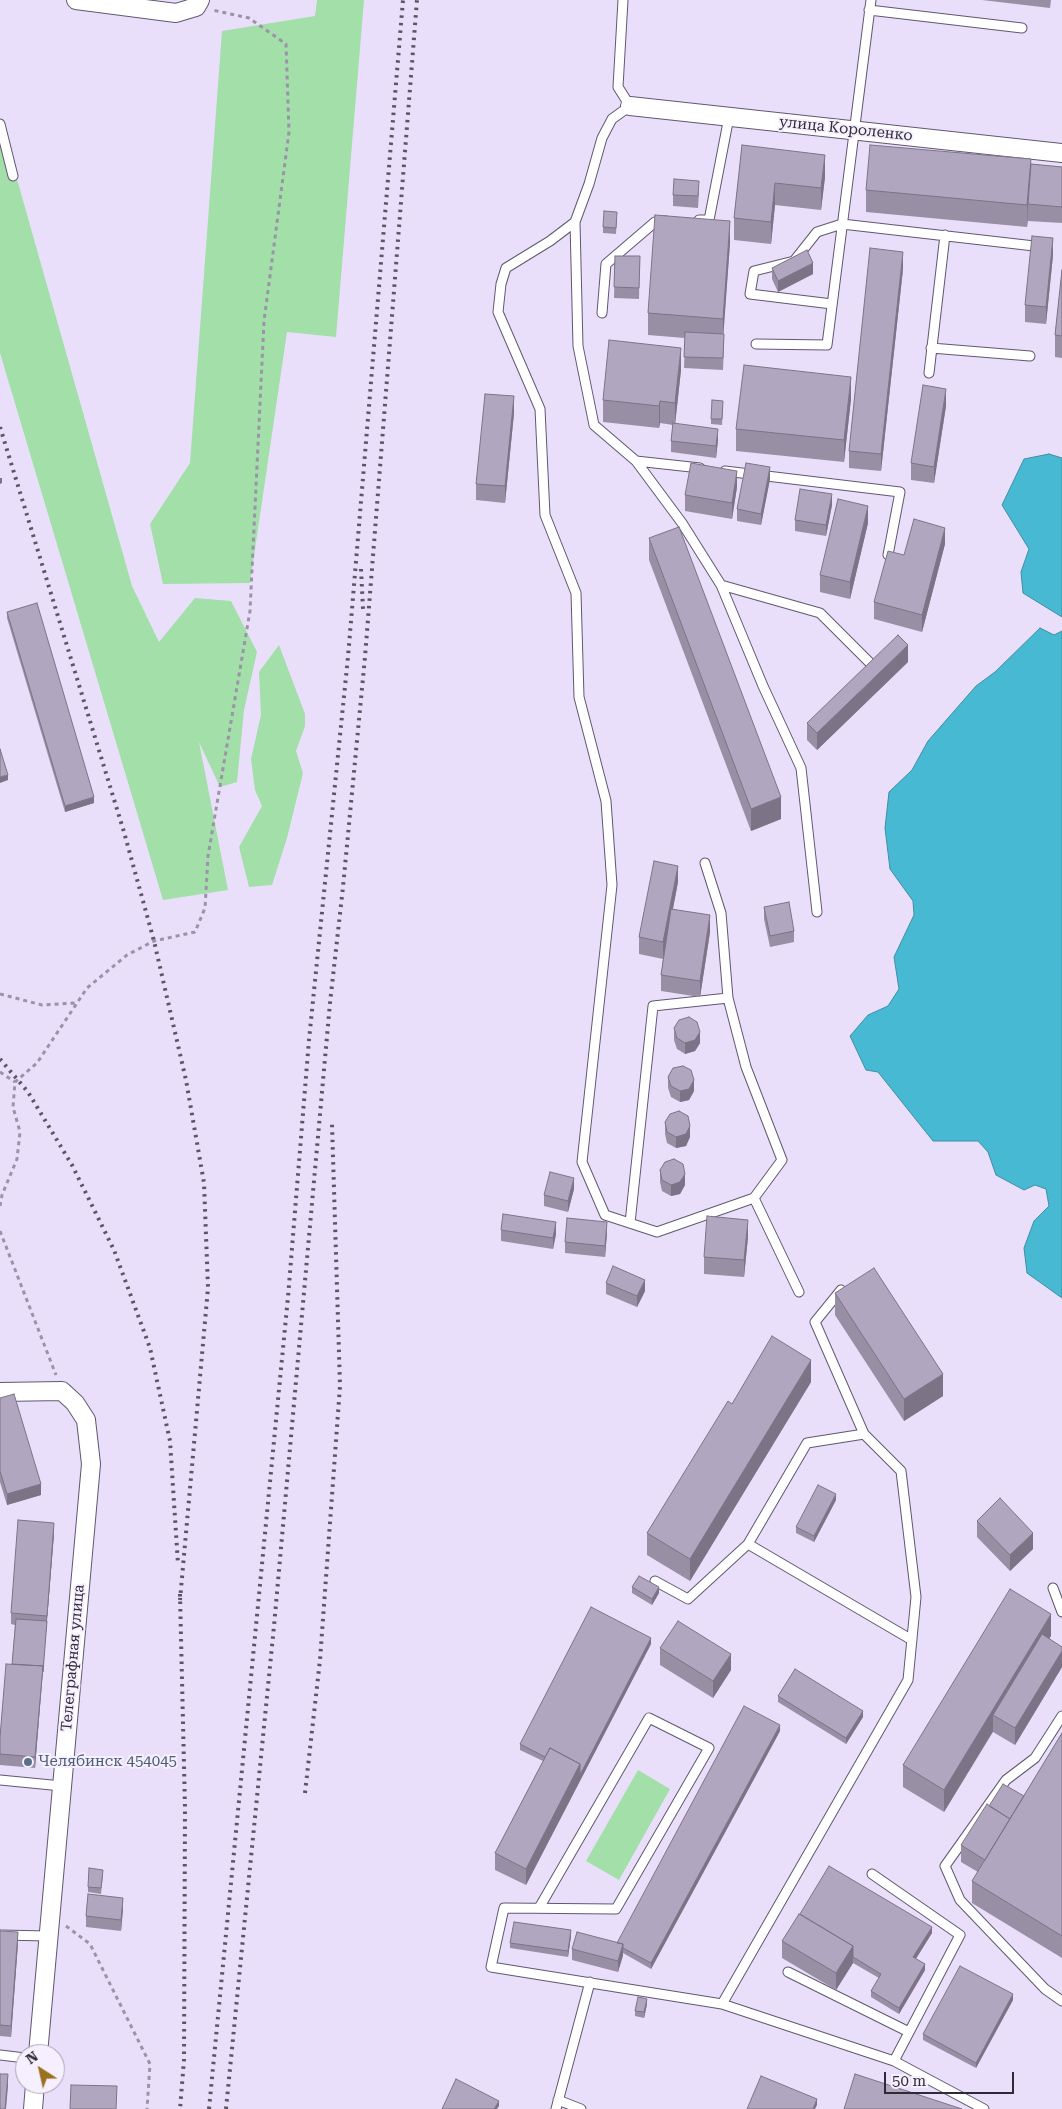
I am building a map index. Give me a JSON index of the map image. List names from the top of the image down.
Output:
{
  "streets": {
    "street": ["улица Короленко", "Телеграфная улица"]
  },
  "places": ["Челябинск 454045"],
  "scale_bar": "50 m",
  "north": "top left"
}
